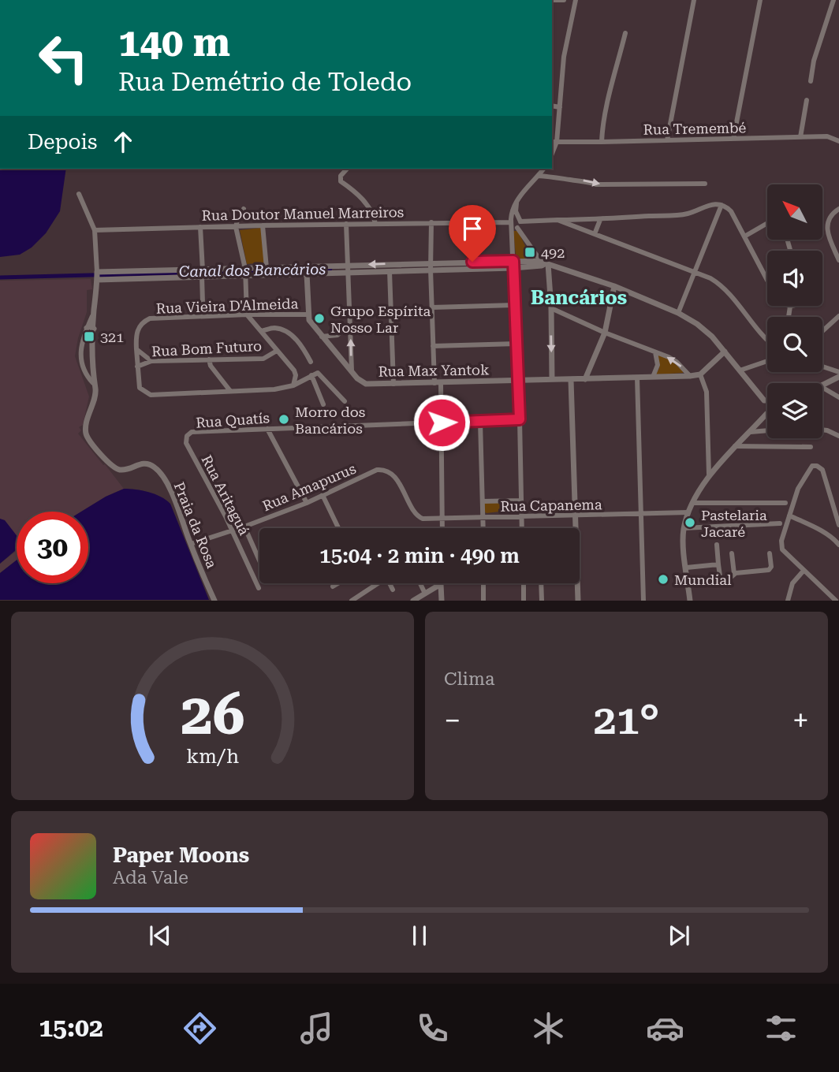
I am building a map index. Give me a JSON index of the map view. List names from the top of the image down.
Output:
{
  "streets": {
    "street": [
      "Rua Tremembé",
      "Rua Doutor Manuel Marreiros",
      "Rua Vieira D'Almeida",
      "Rua Bom Futuro",
      "Rua Max Yantok",
      "Rua Quatís",
      "Rua Amapurus",
      "Rua Aritaguá",
      "Rua Capanema",
      "Praia da Rosa"
    ]
  },
  "crossings": [
    ["Rua Vieira D'Almeida", "Rua Bom Futuro"],
    ["Rua Vieira D'Almeida", "Rua Max Yantok"],
    ["Rua Quatís", "Rua Aritaguá"],
    ["Rua Amapurus", "Rua Aritaguá"],
    ["Rua Amapurus", "Rua Capanema"],
    ["Rua Amapurus", "Praia da Rosa"]
  ],
  "districts": ["Bancários"],
  "water": ["Canal dos Bancários"],
  "places": {
    "transit": ["492", "321"],
    "other": [
      "Grupo Espírita Nosso Lar",
      "Morro dos Bancários",
      "Pastelaria Jacaré",
      "Mundial"
    ]
  },
  "north": "top left",
  "page": {
    "turn": ["140 m", "Rua Demétrio de Toledo"],
    "then": "Depois",
    "limit": "30",
    "trip": "15:04 · 2 min · 490 m",
    "tile": "Clima",
    "heat": ["−", "21°", "+"],
    "song": ["Paper Moons", "Ada Vale"],
    "tabs": "15:02",
    "gauge": ["26", "km/h"]
  }
}
